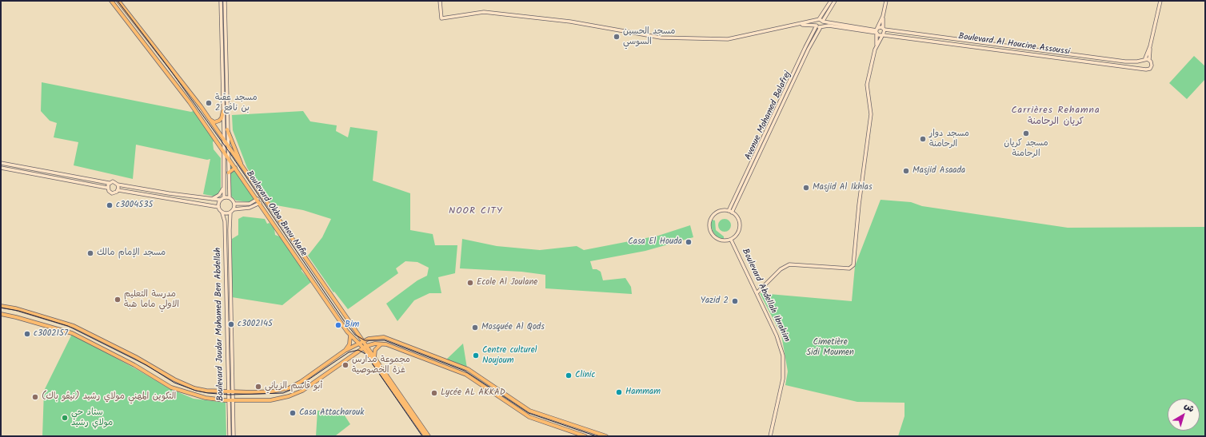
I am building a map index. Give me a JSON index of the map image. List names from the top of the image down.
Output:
{
  "streets": {
    "main road": ["Boulevard Okba Bnou Nafie"],
    "street": [
      "Boulevard Al Houcine Assoussi",
      "Avenue Mohamed Balafrej",
      "Boulevard Abdellah Ibrahim",
      "Boulevard Joudar Mohamed Ben Abdellah"
    ]
  },
  "crossings": [
    ["Avenue Mohamed Balafrej", "Boulevard Abdellah Ibrahim"]
  ],
  "districts": ["Carrières Rehamna كريان الرحامنة", "NOOR CITY"],
  "parks": ["Cimetière Sidi Moumen"],
  "places": [
    "مسجد الحسين السوسي",
    "مسجد عقبة بن نافع 2",
    "مسجد كريان الرحامنة",
    "مسجد دوار الرحامنة",
    "Masjid Asaada",
    "Masjid Al Ikhlas",
    "c3004535",
    "Casa El Houda",
    "مسجد الإمام مالك",
    "Ecole Al Joulane",
    "مدرسة التعليم الاولي ماما هبة",
    "Yazid 2",
    "c3002145",
    "Bim",
    "Mosquée Al Qods",
    "c3002157",
    "Centre culturel Noujoum",
    "مجموعة مدارس غزة الخصوصية",
    "Clinic",
    "أبو قاسم الزياني",
    "Hammam",
    "Lycée AL AKKAD",
    "التكوين المهني مولاي رشيد (نيڤو باك)",
    "Casa Attacharouk",
    "ستاد حي مولاي رشيد"
  ],
  "north": "top right"
}
